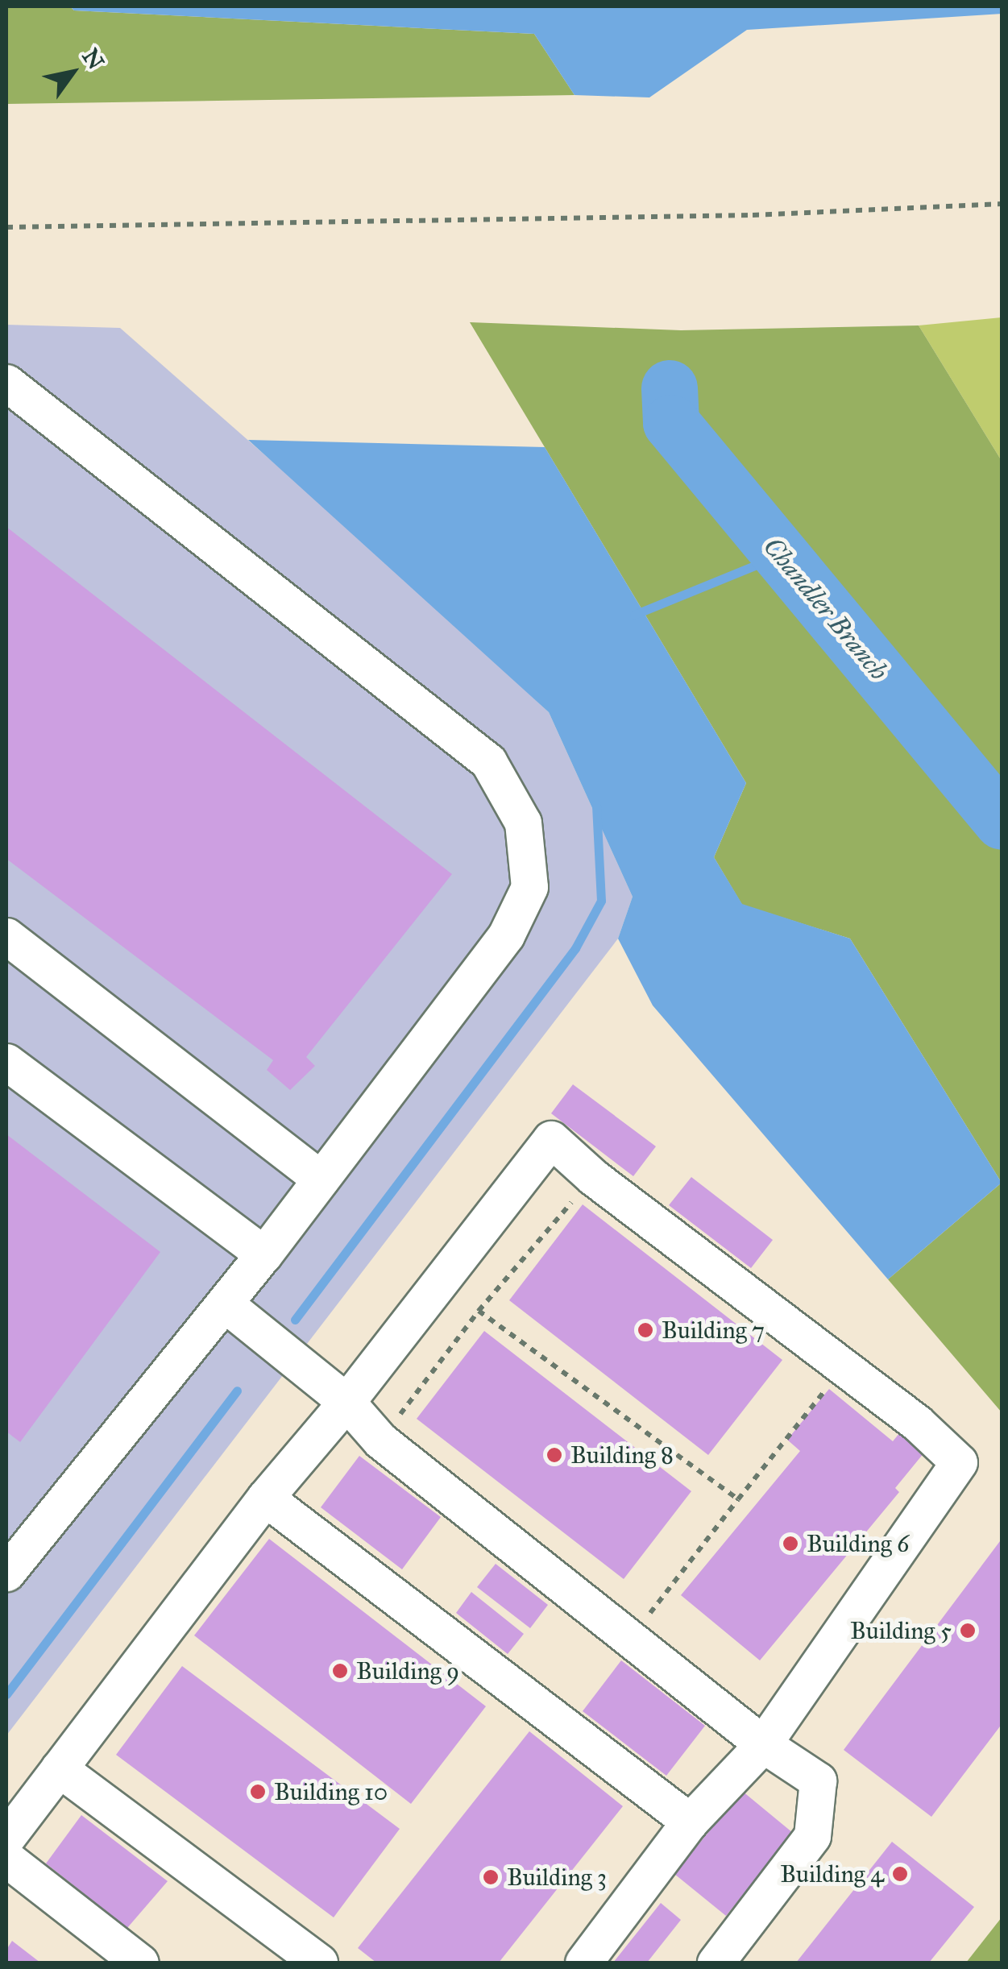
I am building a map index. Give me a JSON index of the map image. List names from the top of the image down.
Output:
{
  "water": ["Chandler Branch"],
  "places": [
    "Building 7",
    "Building 8",
    "Building 6",
    "Building 5",
    "Building 9",
    "Building 10",
    "Building 4",
    "Building 3"
  ],
  "north": "top right"
}
